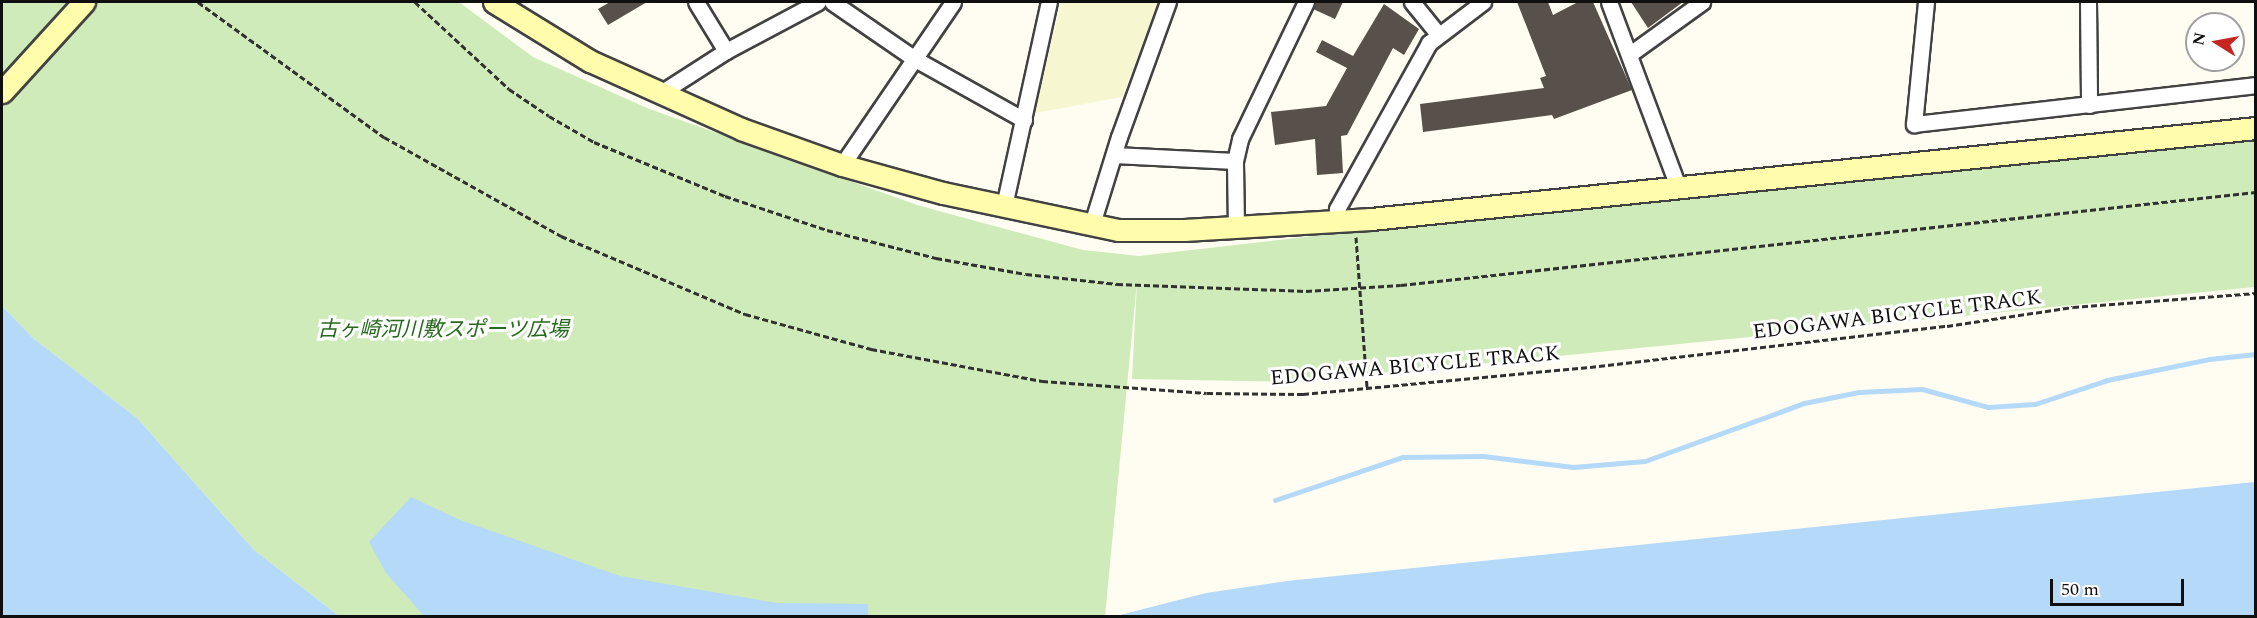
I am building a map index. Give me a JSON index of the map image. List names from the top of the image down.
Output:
{
  "streets": {
    "path": ["EDOGAWA BICYCLE TRACK"]
  },
  "parks": ["古ヶ崎河川敷スポーツ広場"],
  "scale_bar": "50 m",
  "north": "left"
}
